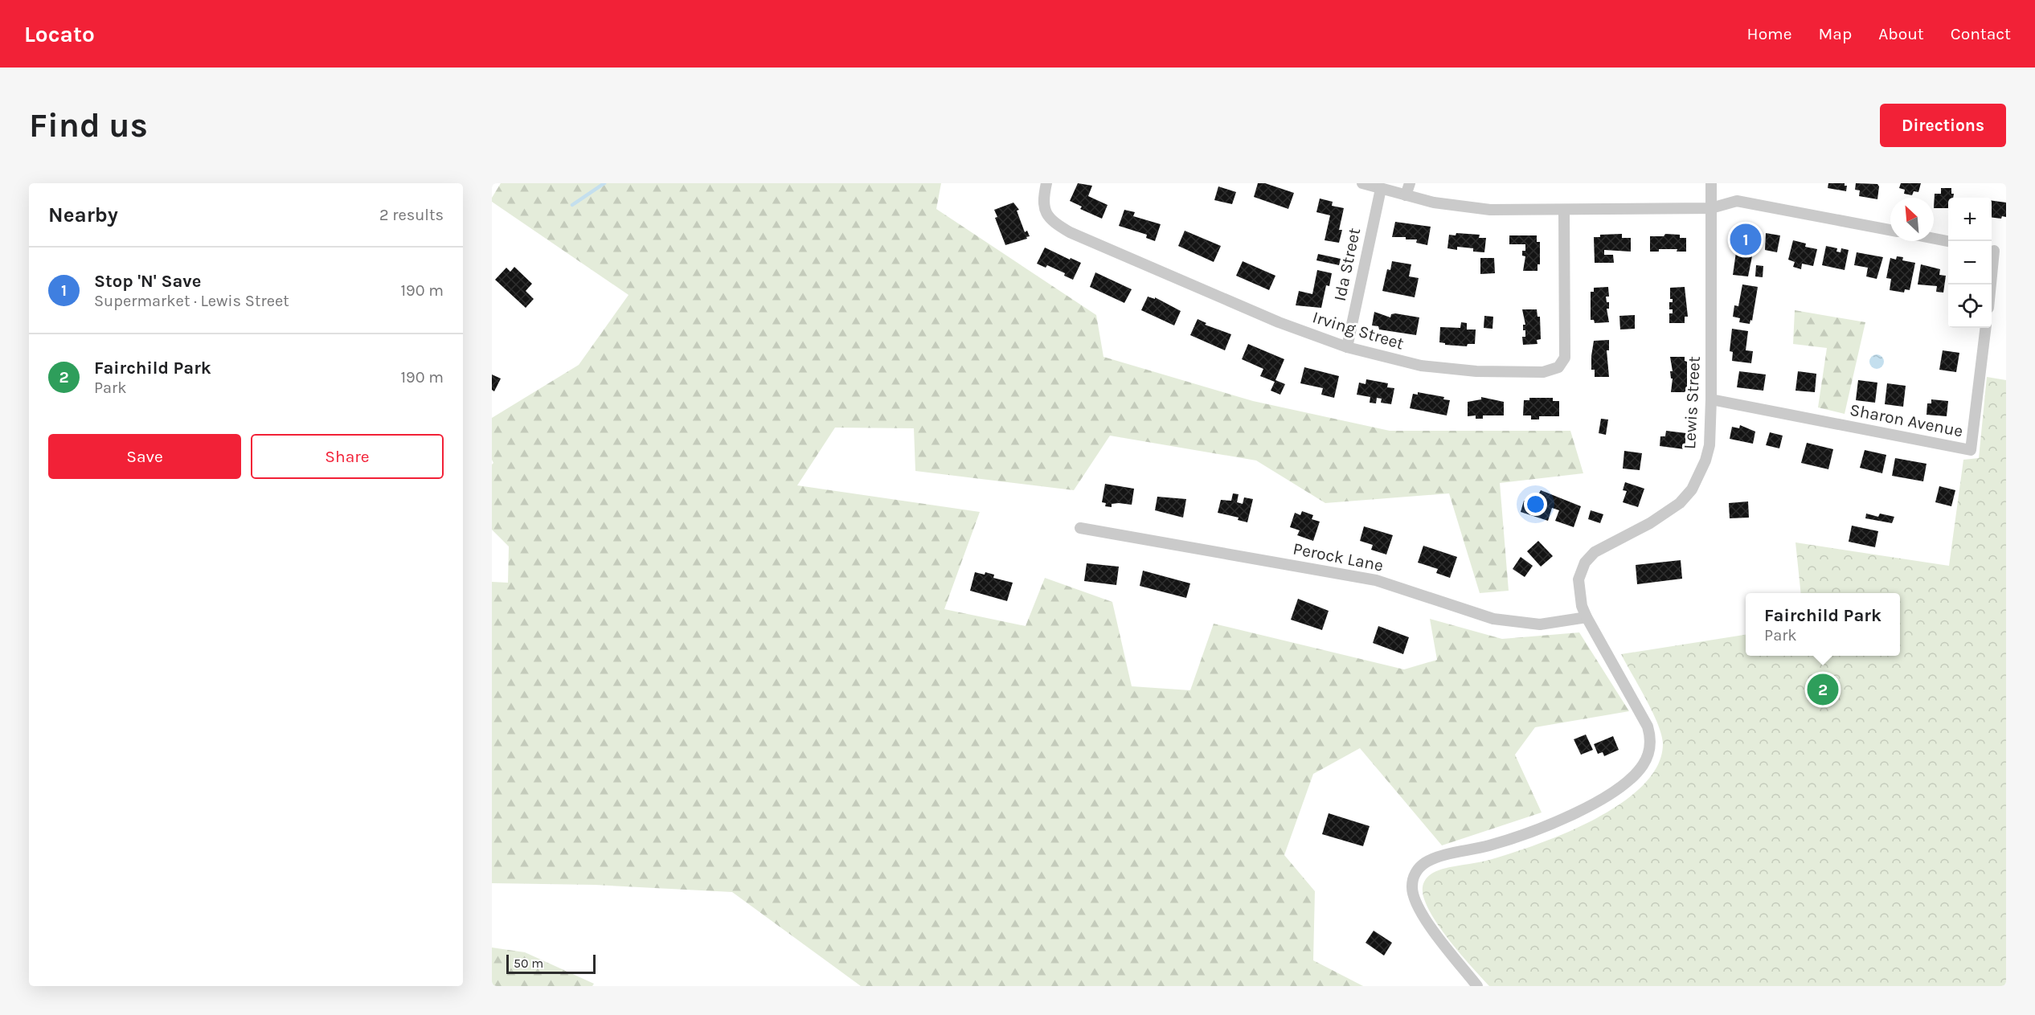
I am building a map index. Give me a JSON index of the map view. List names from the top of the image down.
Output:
{
  "streets": {
    "street": [
      "Ida Street",
      "Irving Street",
      "Lewis Street",
      "Sharon Avenue",
      "Perock Lane"
    ]
  },
  "crossings": [
    ["Ida Street", "Irving Street"],
    ["Lewis Street", "Sharon Avenue"],
    ["Lewis Street", "Perock Lane"]
  ],
  "scale_bar": "50 m",
  "north": "top left",
  "page": {
    "header": "Locato",
    "nav": [
      "Home",
      "Map",
      "About",
      "Contact"
    ],
    "buttons": [
      "Directions",
      ["Save", "Share"]
    ],
    "title": "Find us",
    "heading": ["Nearby", "2 results"],
    "map_buttons": ["+", "−"],
    "pins": ["1", "2"],
    "list": [
      {
        "mark": "1",
        "name": "Stop 'N' Save",
        "note": "Supermarket · Lewis Street",
        "value": "190 m"
      },
      {
        "mark": "2",
        "name": "Fairchild Park",
        "note": "Park",
        "value": "190 m"
      }
    ],
    "popup": ["Fairchild Park", "Park"],
    "scale": "50 m"
  }
}
